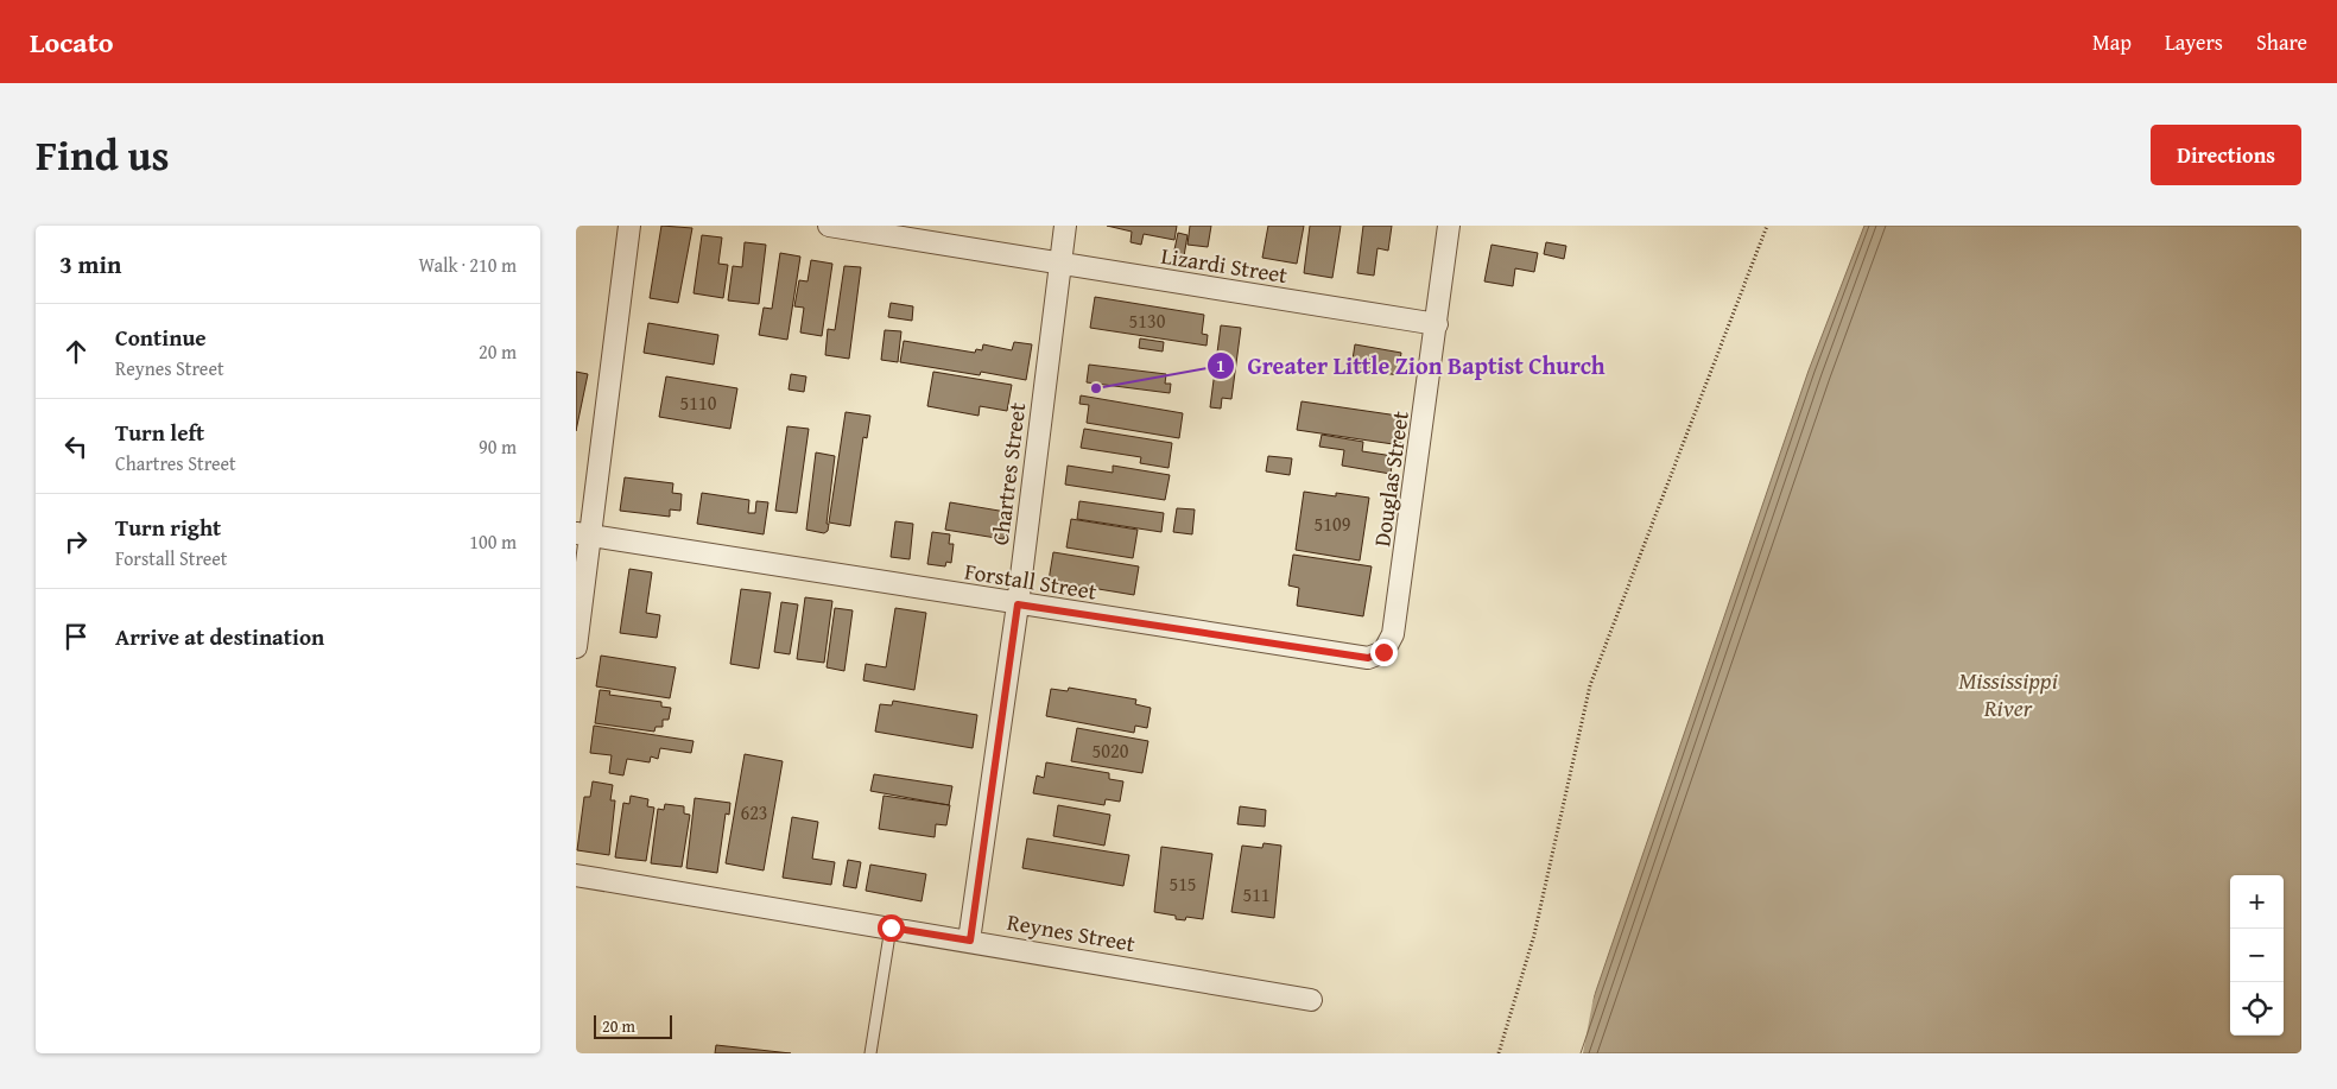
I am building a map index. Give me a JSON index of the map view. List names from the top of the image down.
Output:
{
  "streets": {
    "street": [
      "Lizardi Street",
      "Chartres Street",
      "Douglas Street",
      "Forstall Street",
      "Reynes Street"
    ]
  },
  "crossings": [
    ["Lizardi Street", "Chartres Street"],
    ["Lizardi Street", "Douglas Street"],
    ["Chartres Street", "Forstall Street"],
    ["Chartres Street", "Reynes Street"],
    ["Douglas Street", "Forstall Street"]
  ],
  "water": ["Mississippi River"],
  "places": ["Greater Little Zion Baptist Church"],
  "house_numbers": [
    "5130",
    "5110",
    "5109",
    "5020",
    "623",
    "515",
    "511"
  ],
  "scale_bar": "20 m",
  "page": {
    "header": "Locato",
    "nav": ["Map", "Layers", "Share"],
    "title": "Find us",
    "buttons": "Directions",
    "heading": ["3 min", "Walk · 210 m"],
    "list": [
      ["Continue", "Reynes Street", "20 m"],
      ["Turn left", "Chartres Street", "90 m"],
      ["Turn right", "Forstall Street", "100 m"],
      "Arrive at destination"
    ],
    "map_buttons": ["+", "−"],
    "scale": "20 m"
  }
}
